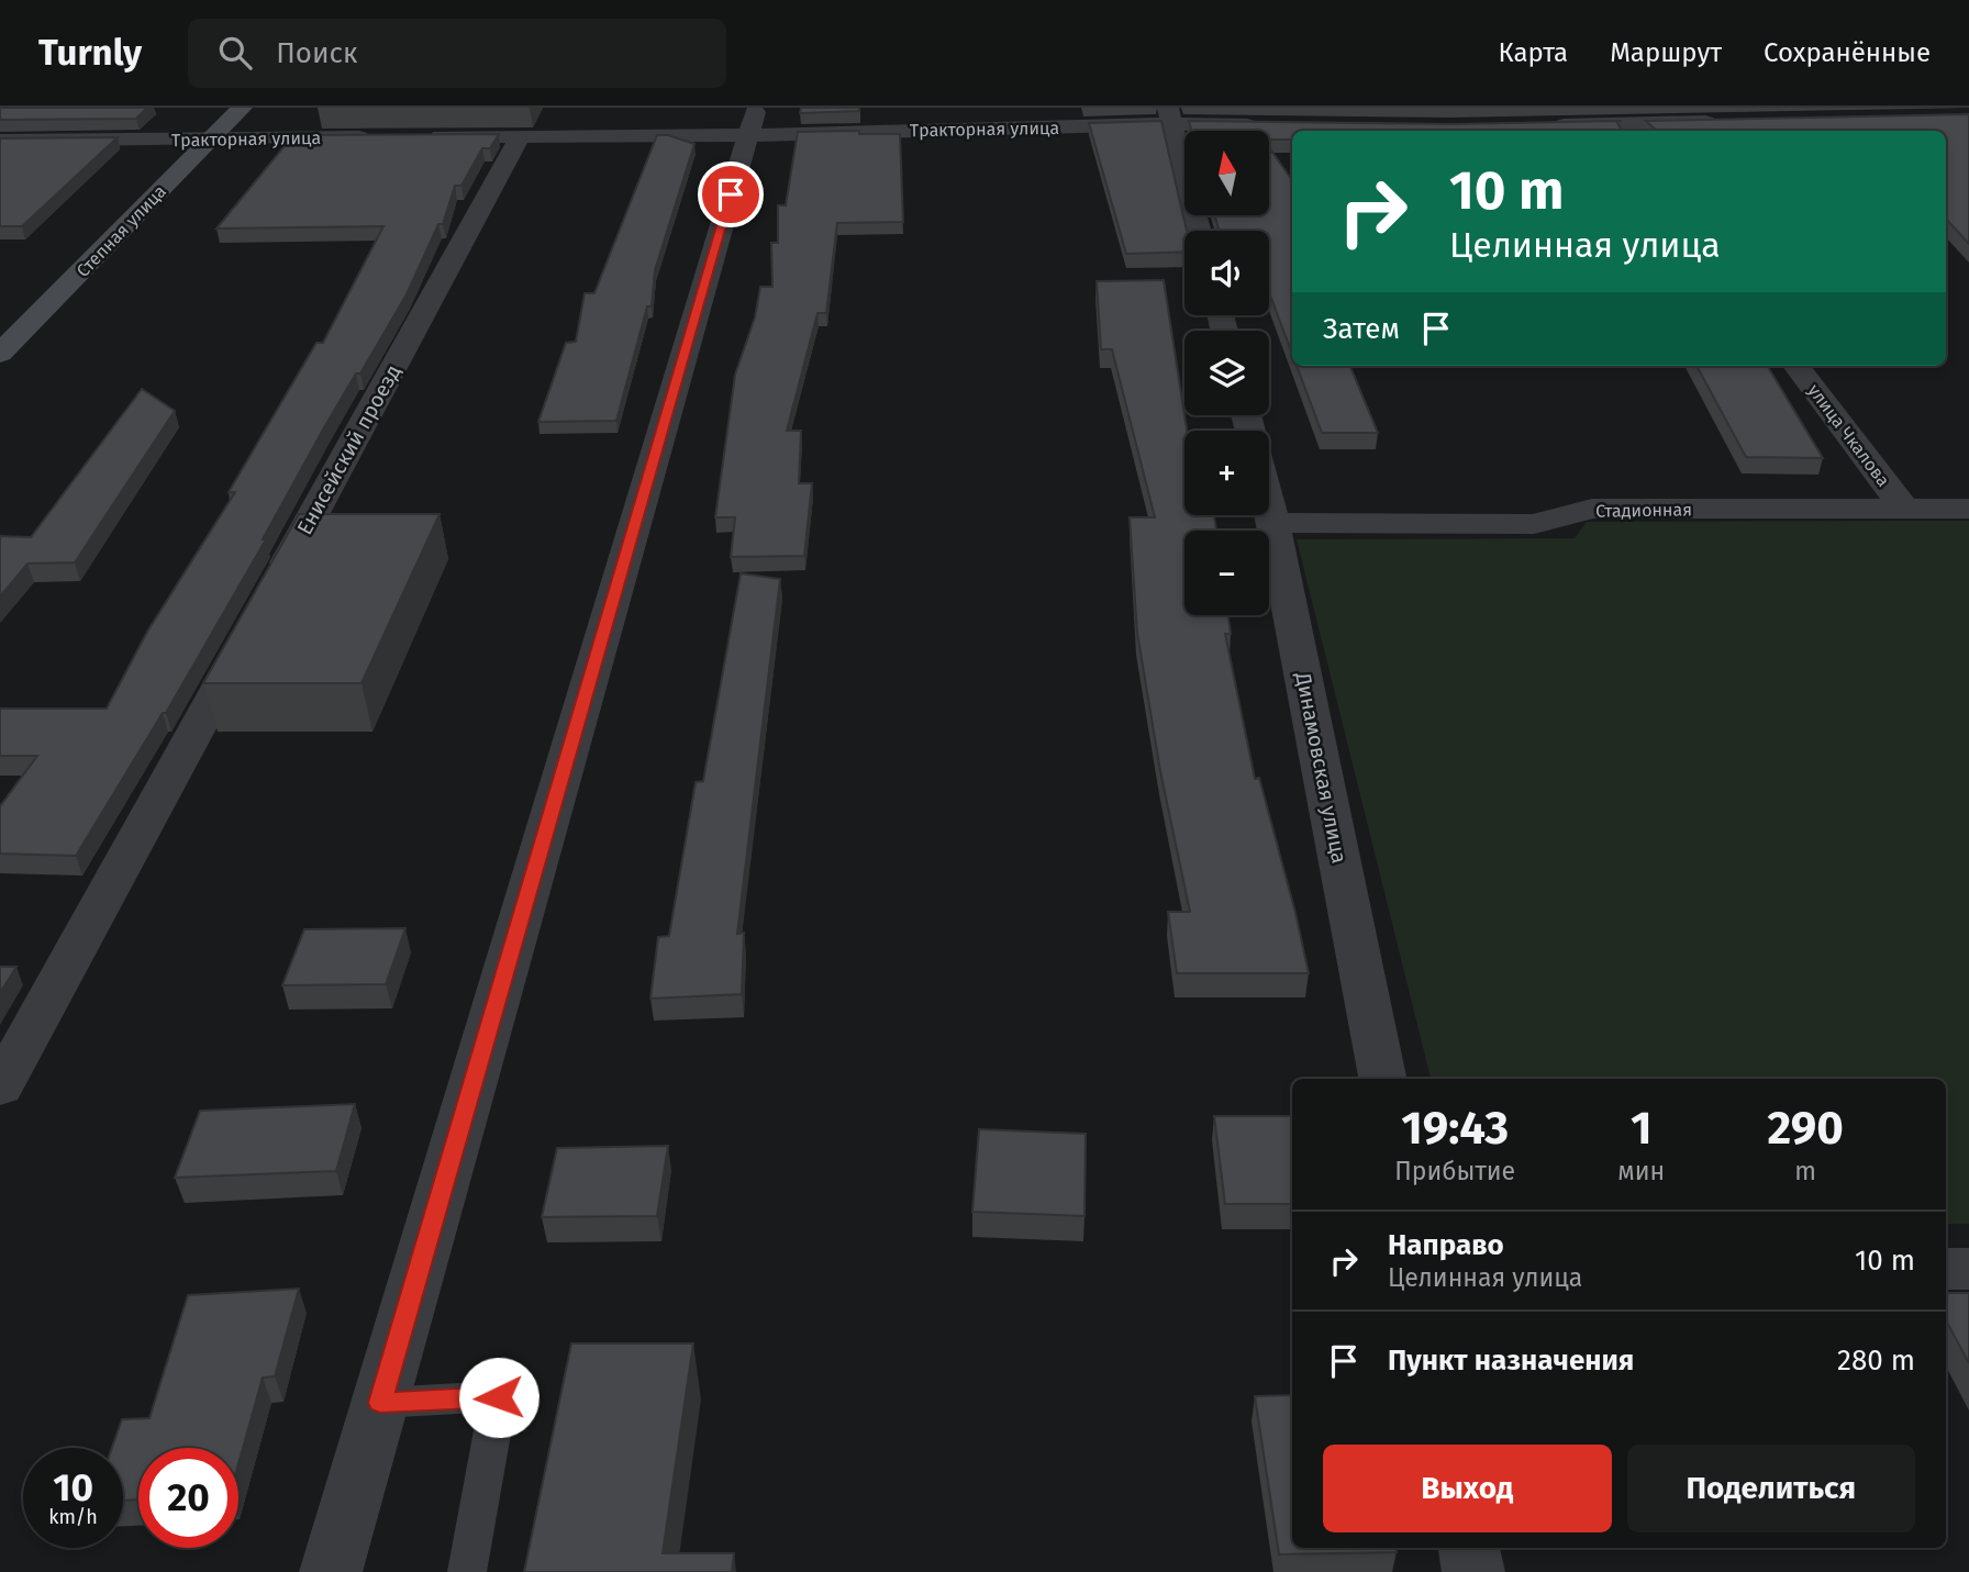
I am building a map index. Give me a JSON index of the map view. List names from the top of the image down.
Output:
{
  "streets": {
    "street": [
      "Тракторная улица",
      "Степная улица",
      "улица Чкалова",
      "Енисейский проезд",
      "Стадионная",
      "Динамовская улица"
    ]
  },
  "crossings": [
    ["Тракторная улица", "Степная улица"],
    ["Тракторная улица", "Енисейский проезд"],
    ["улица Чкалова", "Стадионная"],
    ["Стадионная", "Динамовская улица"]
  ],
  "north": "top",
  "page": {
    "header": "Turnly",
    "search": "Поиск",
    "nav": ["Карта", "Маршрут", "Сохранённые"],
    "map_buttons": ["+", "−"],
    "turn": ["10 m", "Целинная улица"],
    "then": "Затем",
    "eta": [
      "19:43",
      "Прибытие",
      "1",
      "мин",
      "290",
      "m"
    ],
    "list": [
      {
        "name": "Направо",
        "note": "Целинная улица",
        "value": "10 m"
      },
      {
        "name": "Пункт назначения",
        "value": "280 m"
      }
    ],
    "buttons": ["Выход", "Поделиться"],
    "speed": "10 km/h",
    "limit": "20"
  }
}
